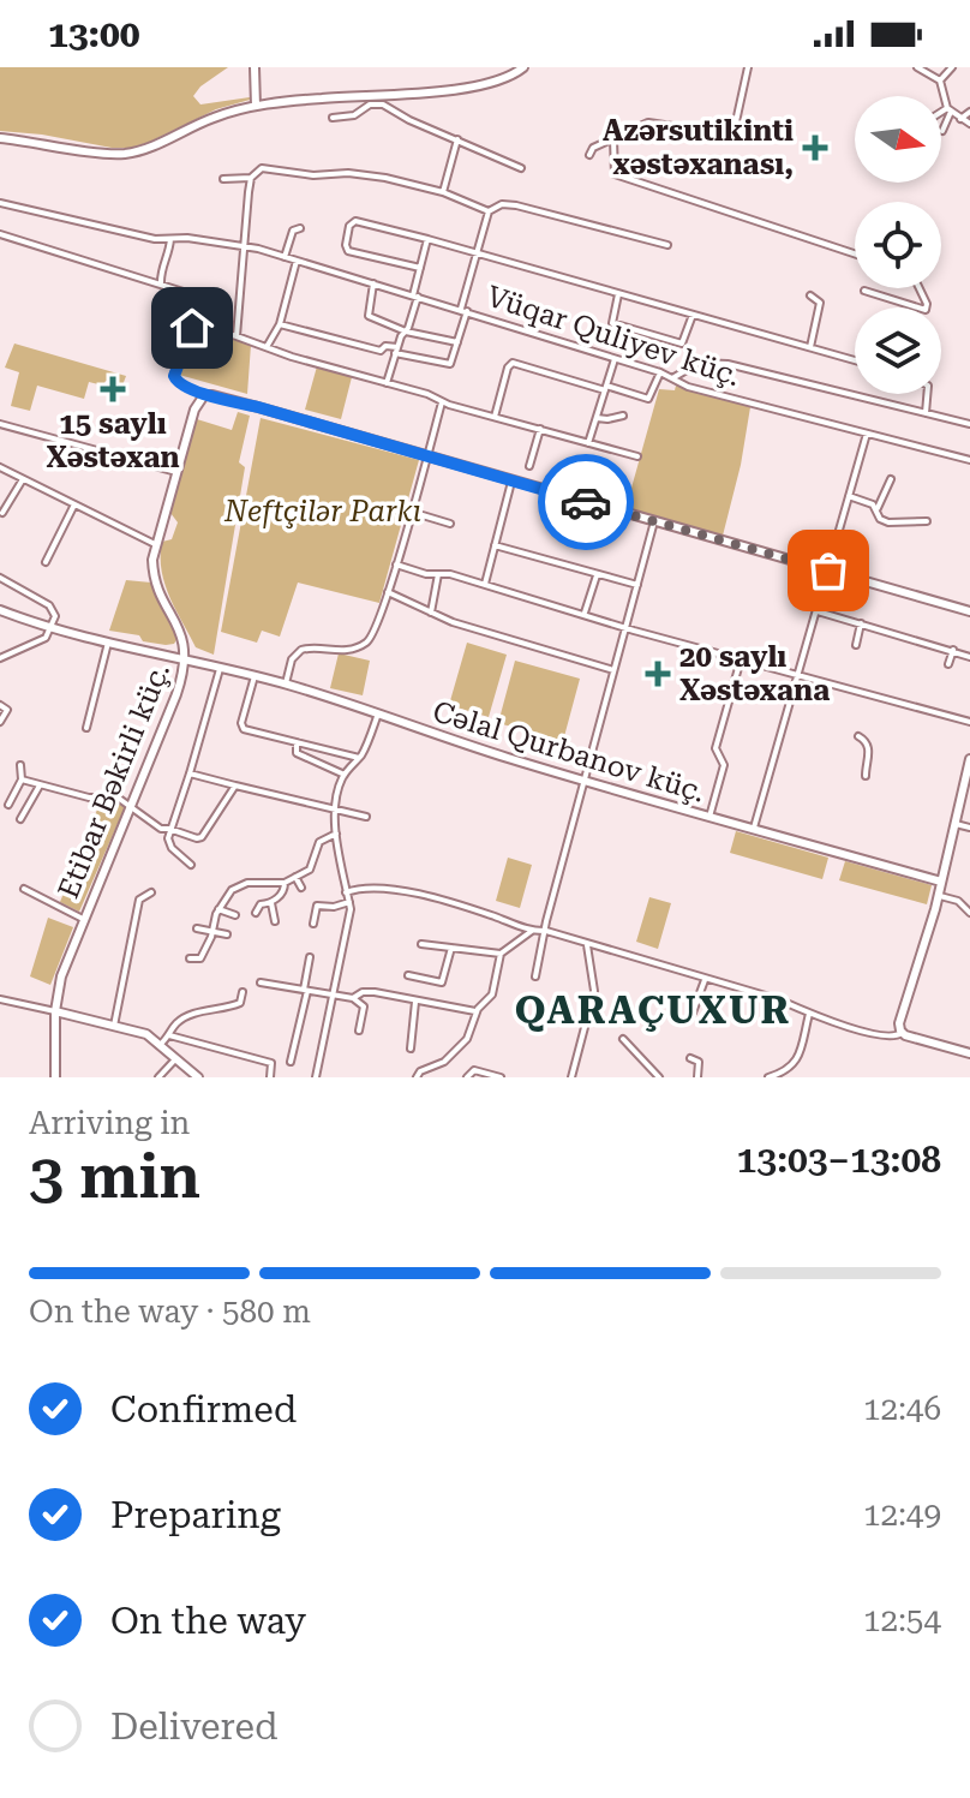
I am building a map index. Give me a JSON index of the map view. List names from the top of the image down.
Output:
{
  "streets": {
    "street": ["Vüqar Quliyev küç.", "Cəlal Qurbanov küç.", "Etibar Bəkirli küç."]
  },
  "crossings": [
    ["Cəlal Qurbanov küç.", "Etibar Bəkirli küç."]
  ],
  "districts": ["QARAÇUXUR"],
  "parks": ["Neftçilər Parkı"],
  "places": {
    "health": ["Azərsutikinti xəstəxanası,", "15 saylı Xəstəxan", "20 saylı Xəstəxana"]
  },
  "north": "right",
  "page": {
    "status": "13:00",
    "heading": ["3 min", "Arriving in", "13:03–13:08"],
    "bar": "On the way · 580 m",
    "list": [
      ["Confirmed", "12:46"],
      ["Preparing", "12:49"],
      ["On the way", "12:54"],
      "Delivered"
    ]
  }
}
